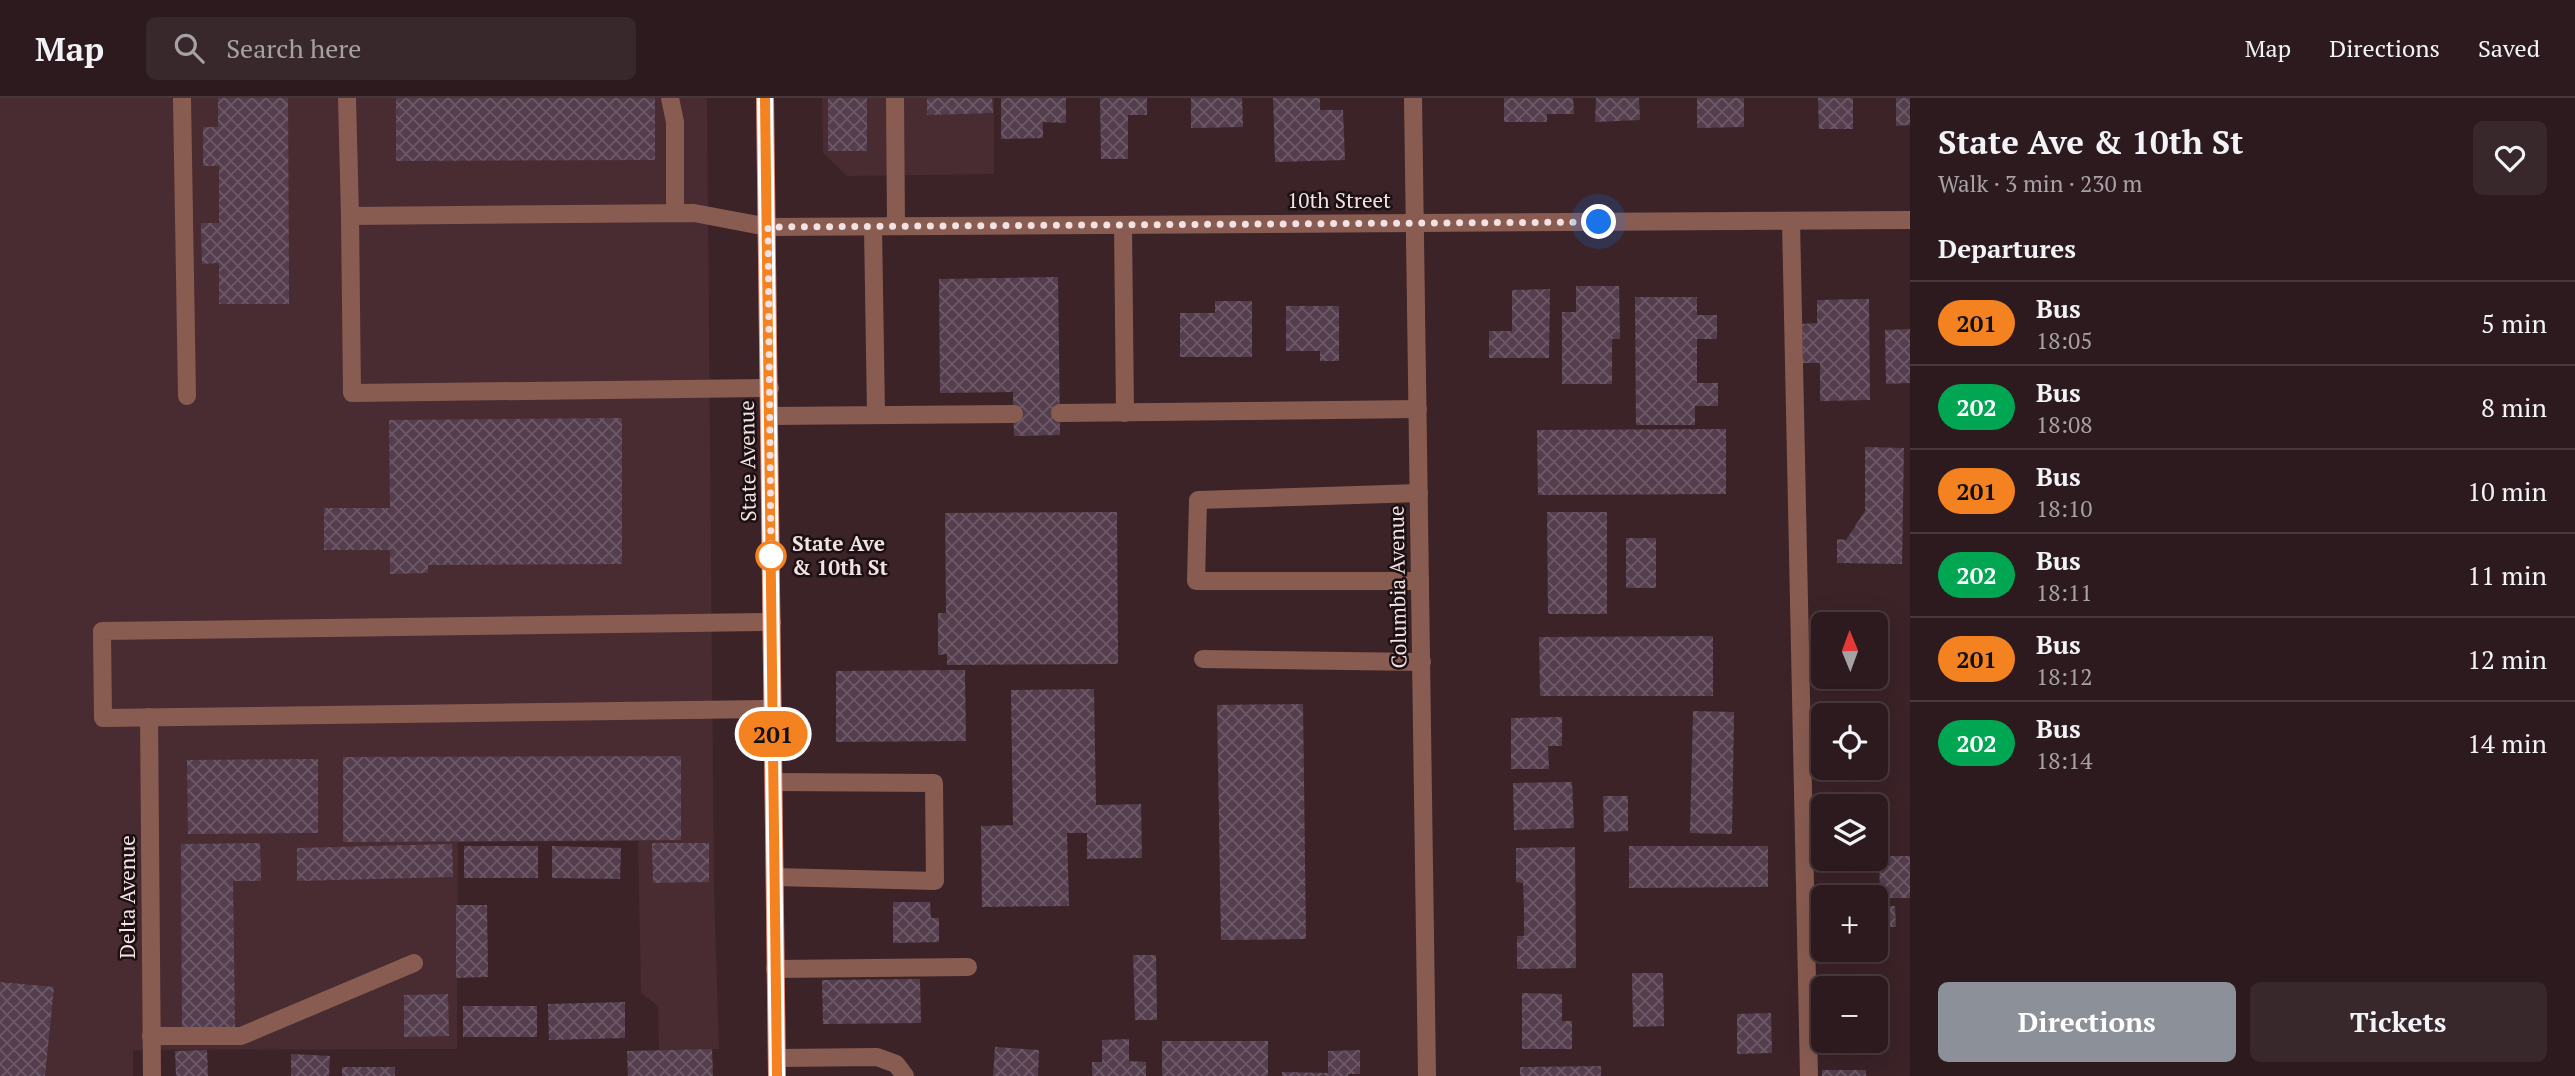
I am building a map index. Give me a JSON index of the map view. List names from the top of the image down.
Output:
{
  "streets": {
    "main road": ["State Avenue"],
    "street": ["10th Street", "Columbia Avenue", "Delta Avenue"]
  },
  "crossings": [
    ["10th Street", "State Avenue"],
    ["10th Street", "Columbia Avenue"]
  ],
  "places": ["State Ave & 10th St"],
  "lines": ["bus line 201"],
  "north": "top",
  "page": {
    "header": "Map",
    "search": "Search here",
    "nav": ["Map", "Directions", "Saved"],
    "on_map": "201",
    "heading": [
      ["State Ave & 10th St", "Walk · 3 min · 230 m"],
      "Departures"
    ],
    "list": [
      {
        "mark": "201",
        "name": "Bus",
        "note": "18:05",
        "value": "5 min"
      },
      {
        "mark": "202",
        "name": "Bus",
        "note": "18:08",
        "value": "8 min"
      },
      {
        "mark": "201",
        "name": "Bus",
        "note": "18:10",
        "value": "10 min"
      },
      {
        "mark": "202",
        "name": "Bus",
        "note": "18:11",
        "value": "11 min"
      },
      {
        "mark": "201",
        "name": "Bus",
        "note": "18:12",
        "value": "12 min"
      },
      {
        "mark": "202",
        "name": "Bus",
        "note": "18:14",
        "value": "14 min"
      }
    ],
    "map_buttons": ["+", "−"],
    "buttons": ["Directions", "Tickets"]
  }
}
